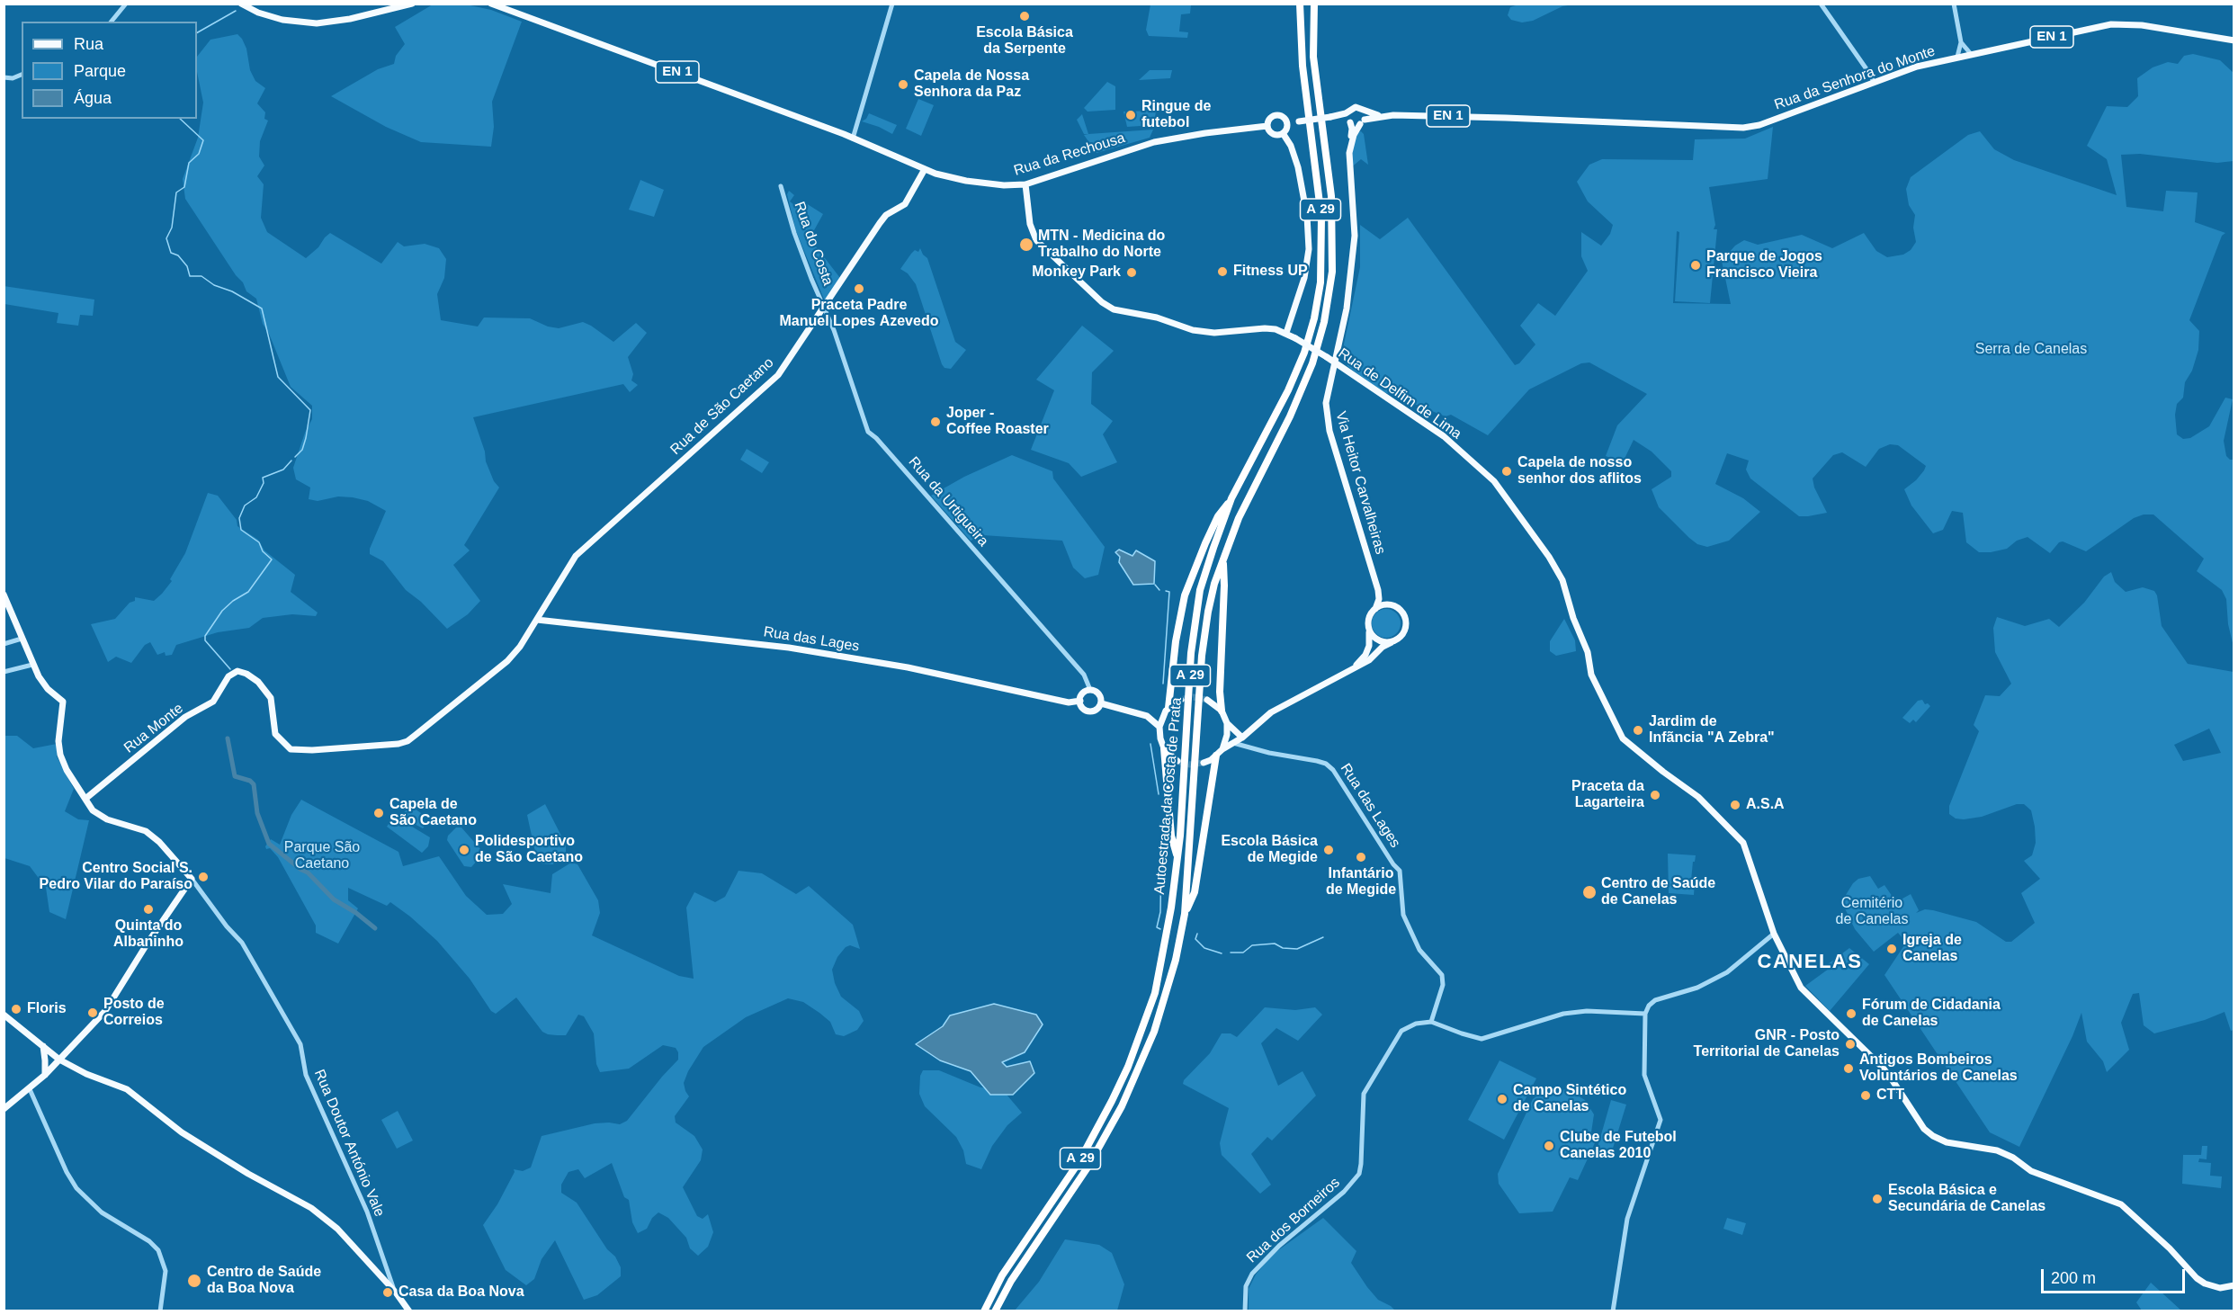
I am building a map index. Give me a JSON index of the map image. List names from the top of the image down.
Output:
{
  "streets": {
    "highway": ["A 29", "Autoestrada da Costa de Prata"],
    "main road": [
      "EN 1",
      "Rua da Senhora do Monte",
      "Rua da Rechousa",
      "Rua de Delfim de Lima",
      "Rua de São Caetano",
      "Via Heitor Carvalheiras",
      "Rua das Lages",
      "Rua Monte",
      "Rua Doutor António Vale"
    ],
    "street": ["Rua do Costa", "Rua da Urtigueira", "Rua dos Borneiros"]
  },
  "crossings": [
    ["EN 1", "Rua da Senhora do Monte"],
    ["EN 1", "Rua da Rechousa"],
    ["EN 1", "Via Heitor Carvalheiras"],
    ["Rua da Rechousa", "Rua de São Caetano"],
    ["Rua do Costa", "Rua de São Caetano"],
    ["Rua do Costa", "Rua da Urtigueira"],
    ["Rua de Delfim de Lima", "Via Heitor Carvalheiras"],
    ["Rua de São Caetano", "Rua da Urtigueira"],
    ["Rua de São Caetano", "Rua das Lages"],
    ["Rua de São Caetano", "Rua Monte"],
    ["Rua da Urtigueira", "Rua das Lages"],
    ["Rua das Lages", "Rua Monte"],
    ["Rua das Lages", "Rua dos Borneiros"],
    ["Rua Monte", "Rua Doutor António Vale"]
  ],
  "districts": ["CANELAS"],
  "parks": ["Serra de Canelas", "Parque São Caetano", "Cemitério de Canelas"],
  "places": [
    "Escola Básica da Serpente",
    "Capela de Nossa Senhora da Paz",
    "Ringue de futebol",
    "MTN - Medicina do Trabalho do Norte",
    "Parque de Jogos Francisco Vieira",
    "Fitness UP",
    "Monkey Park",
    "Praceta Padre Manuel Lopes Azevedo",
    "Joper - Coffee Roaster",
    "Capela de nosso senhor dos aflitos",
    "Jardim de Infãncia \"A Zebra\"",
    "Praceta da Lagarteira",
    "A.S.A",
    "Capela de São Caetano",
    "Polidesportivo de São Caetano",
    "Escola Básica de Megide",
    "Infantário de Megide",
    "Centro Social S. Pedro Vilar do Paraíso",
    "Centro de Saúde de Canelas",
    "Quinta do Albaninho",
    "Igreja de Canelas",
    "Floris",
    "Posto de Correios",
    "Fórum de Cidadania de Canelas",
    "GNR - Posto Territorial de Canelas",
    "Antigos Bombeiros Voluntários de Canelas",
    "CTT",
    "Campo Sintético de Canelas",
    "Clube de Futebol Canelas 2010",
    "Escola Básica e Secundária de Canelas",
    "Centro de Saúde da Boa Nova",
    "Casa da Boa Nova"
  ],
  "legend": ["Rua", "Parque", "Água"],
  "scale_bar": "200 m"
}
